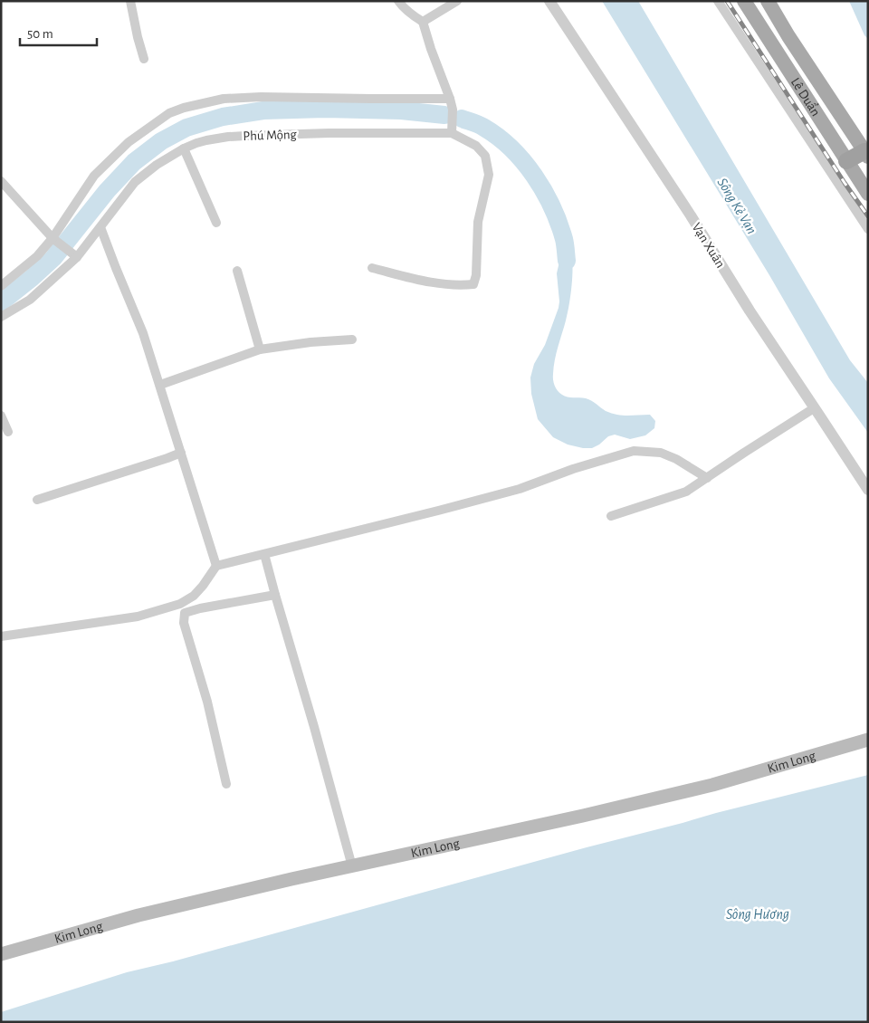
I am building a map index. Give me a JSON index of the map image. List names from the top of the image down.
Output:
{
  "streets": {
    "main road": ["Lê Duẩn", "Kim Long"],
    "street": ["Phú Mộng", "Vạn Xuân"]
  },
  "water": ["Sông Kẻ Vạn", "Sông Hương"],
  "scale_bar": "50 m"
}
